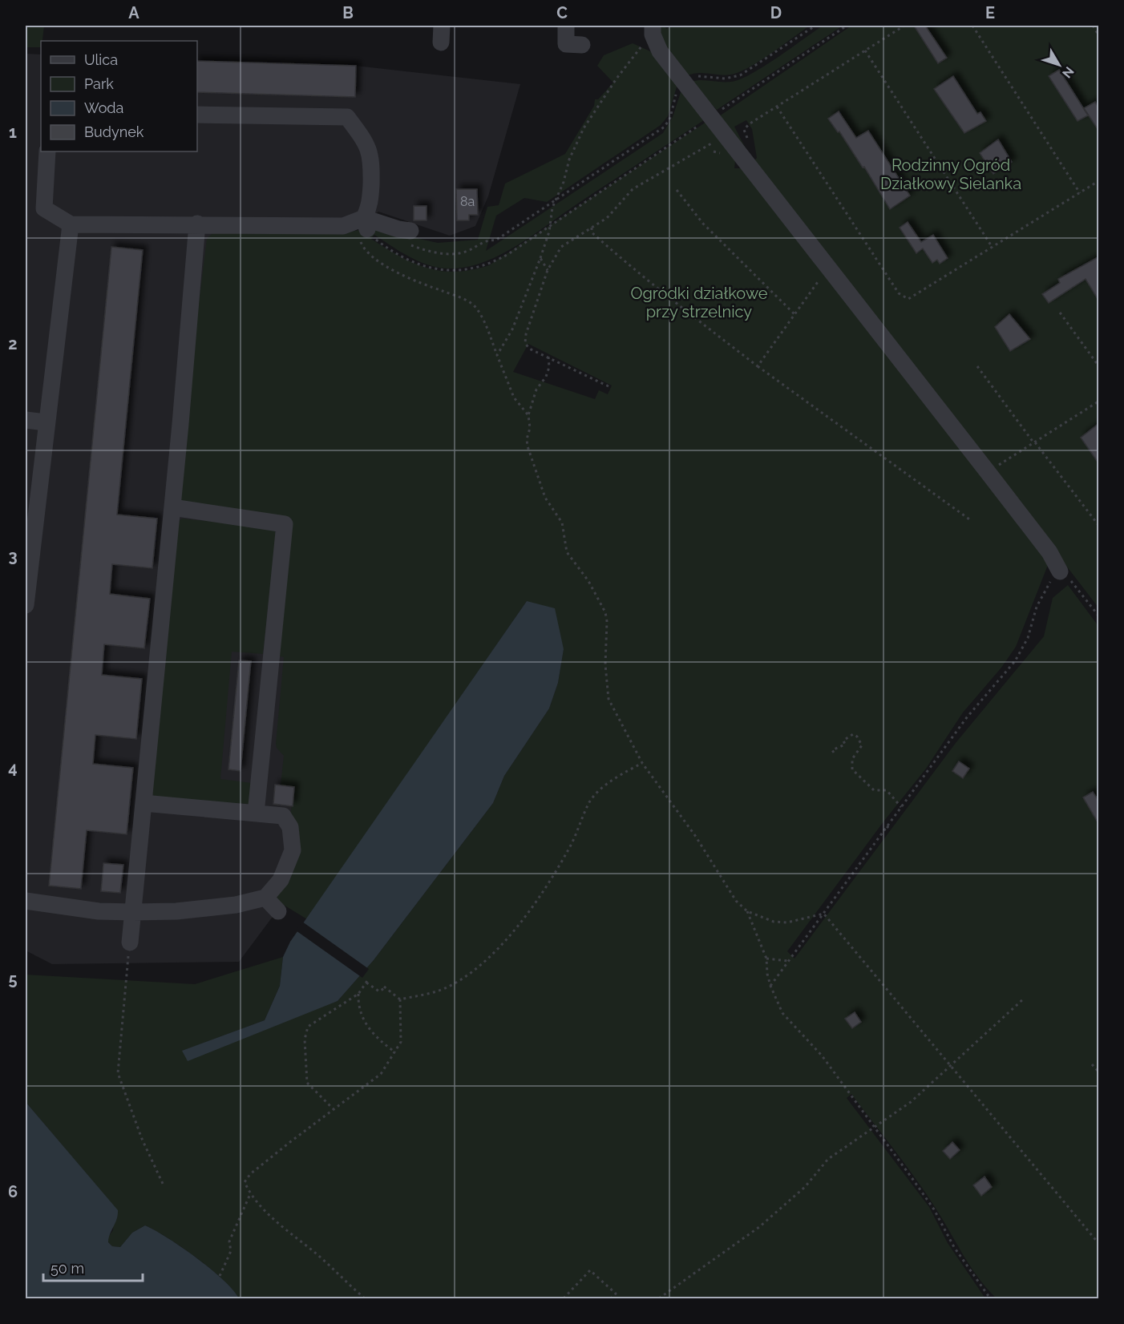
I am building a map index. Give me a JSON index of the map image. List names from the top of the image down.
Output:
{
  "parks": ["Rodzinny Ogród Działkowy Sielanka", "Ogródki działkowe przy strzelnicy"],
  "house_numbers": ["8a"],
  "legend": [
    "Ulica",
    "Park",
    "Woda",
    "Budynek"
  ],
  "scale_bar": "50 m",
  "north": "bottom right",
  "grid": {
    "columns": [
      "A",
      "B",
      "C",
      "D",
      "E"
    ],
    "rows": [
      "1",
      "2",
      "3",
      "4",
      "5",
      "6"
    ]
  }
}
